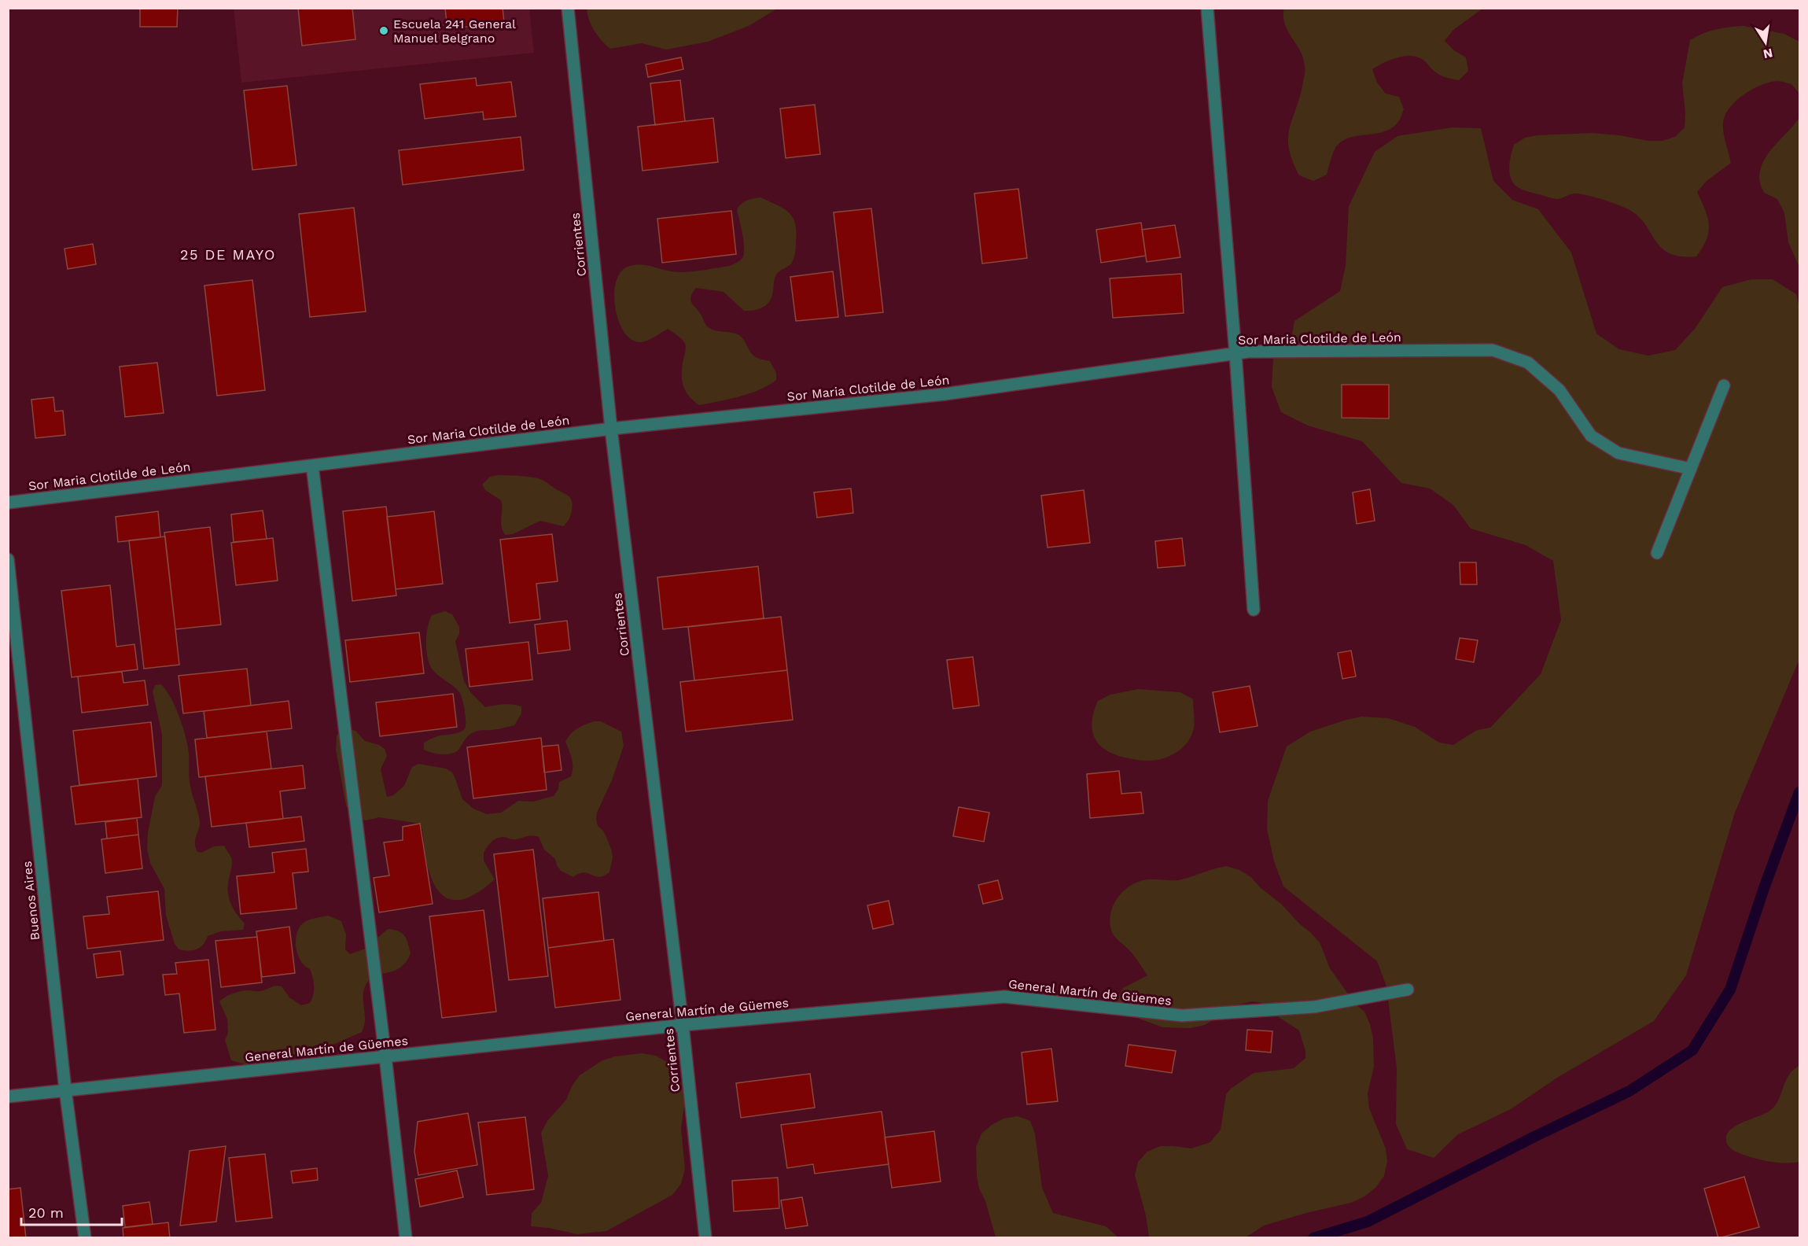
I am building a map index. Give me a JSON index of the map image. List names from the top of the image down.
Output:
{
  "streets": {
    "street": [
      "Corrientes",
      "Sor Maria Clotilde de León",
      "Buenos Aires",
      "General Martín de Güemes"
    ]
  },
  "crossings": [
    ["Corrientes", "Sor Maria Clotilde de León"],
    ["Corrientes", "General Martín de Güemes"],
    ["Buenos Aires", "General Martín de Güemes"]
  ],
  "districts": ["25 DE MAYO"],
  "places": ["Escuela 241 General Manuel Belgrano"],
  "scale_bar": "20 m",
  "north": "bottom"
}
